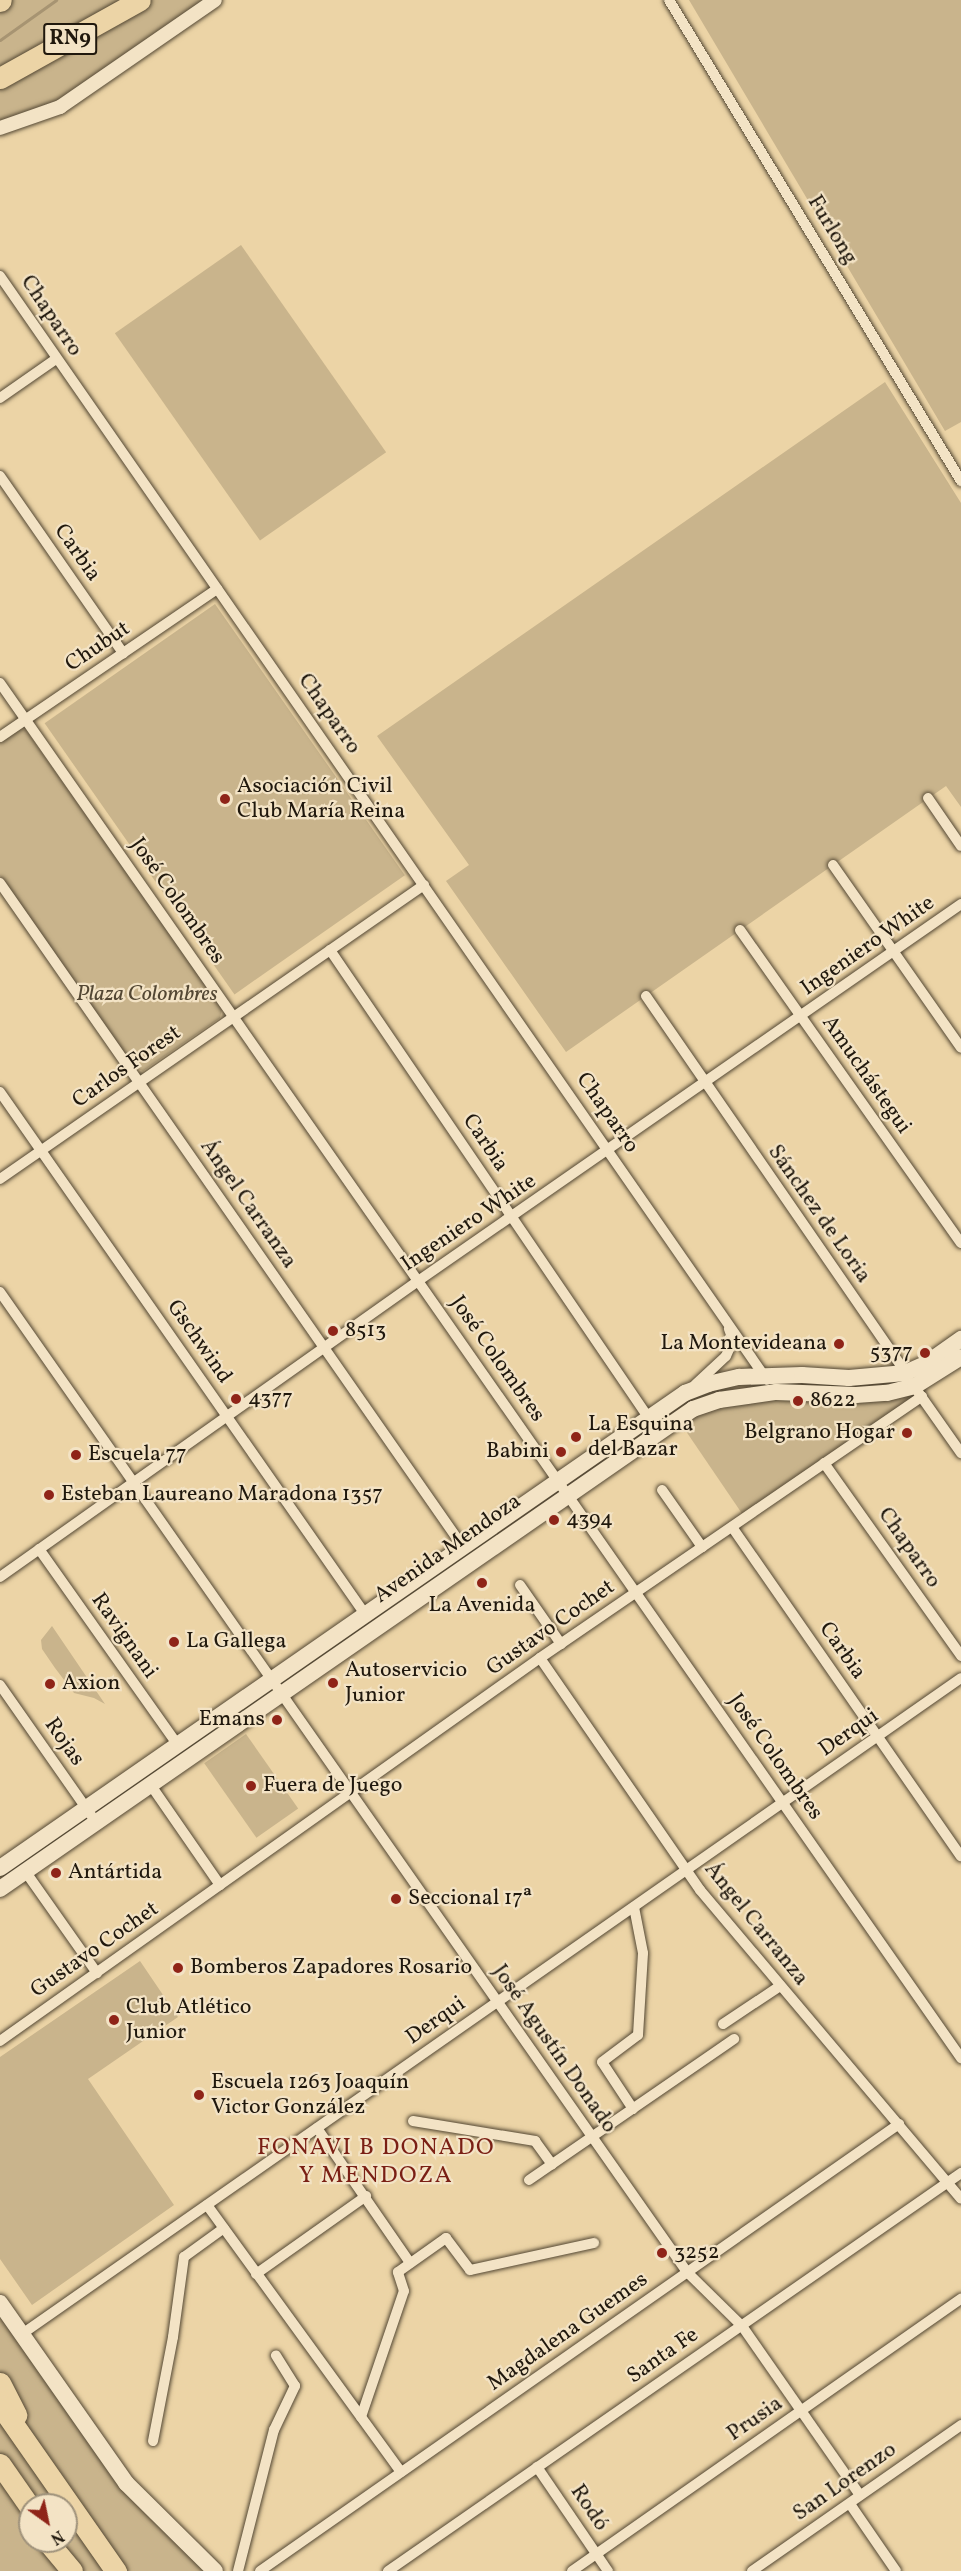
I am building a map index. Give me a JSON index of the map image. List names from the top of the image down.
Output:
{
  "streets": {
    "highway": ["RN9"],
    "main road": ["Avenida Mendoza"],
    "street": [
      "Furlong",
      "Chaparro",
      "Carbia",
      "Chubut",
      "José Colombres",
      "Ingeniero White",
      "Carlos Forest",
      "Amuchástegui",
      "Ángel Carranza",
      "Sánchez de Loria",
      "Gschwind",
      "Gustavo Cochet",
      "Ravignani",
      "Derqui",
      "Rojas",
      "José Agustín Donado",
      "Magdalena Guemes",
      "Santa Fe",
      "Prusia",
      "San Lorenzo",
      "Rodó"
    ]
  },
  "crossings": [
    ["Chaparro", "Chubut"],
    ["Chaparro", "Ingeniero White"],
    ["Chaparro", "Carlos Forest"],
    ["Chaparro", "Avenida Mendoza"],
    ["Chaparro", "Gustavo Cochet"],
    ["Carbia", "Chubut"],
    ["Carbia", "Ingeniero White"],
    ["Carbia", "Carlos Forest"],
    ["Carbia", "Avenida Mendoza"],
    ["Carbia", "Gustavo Cochet"],
    ["Carbia", "Derqui"],
    ["Chubut", "José Colombres"],
    ["José Colombres", "Ingeniero White"],
    ["José Colombres", "Carlos Forest"],
    ["José Colombres", "Avenida Mendoza"],
    ["José Colombres", "Gustavo Cochet"],
    ["José Colombres", "Derqui"],
    ["Ingeniero White", "Amuchástegui"],
    ["Ingeniero White", "Ángel Carranza"],
    ["Ingeniero White", "Sánchez de Loria"],
    ["Ingeniero White", "Gschwind"],
    ["Ingeniero White", "Ravignani"],
    ["Ingeniero White", "José Agustín Donado"],
    ["Carlos Forest", "Ángel Carranza"],
    ["Carlos Forest", "Gschwind"],
    ["Ángel Carranza", "Avenida Mendoza"],
    ["Ángel Carranza", "Gustavo Cochet"],
    ["Ángel Carranza", "Derqui"],
    ["Ángel Carranza", "Magdalena Guemes"],
    ["Ángel Carranza", "Santa Fe"],
    ["Sánchez de Loria", "Avenida Mendoza"],
    ["Sánchez de Loria", "Gustavo Cochet"],
    ["Gschwind", "Avenida Mendoza"],
    ["Avenida Mendoza", "Gustavo Cochet"],
    ["Avenida Mendoza", "Ravignani"],
    ["Avenida Mendoza", "Rojas"],
    ["Avenida Mendoza", "José Agustín Donado"],
    ["Gustavo Cochet", "José Agustín Donado"],
    ["Derqui", "José Agustín Donado"],
    ["José Agustín Donado", "Magdalena Guemes"],
    ["José Agustín Donado", "Santa Fe"],
    ["José Agustín Donado", "Prusia"],
    ["José Agustín Donado", "San Lorenzo"],
    ["Santa Fe", "Rodó"],
    ["Prusia", "Rodó"]
  ],
  "districts": ["FONAVI B DONADO Y MENDOZA"],
  "parks": ["Plaza Colombres"],
  "places": [
    "Asociación Civil Club María Reina",
    "8513",
    "La Montevideana",
    "5377",
    "4377",
    "8622",
    "Belgrano Hogar",
    "La Esquina del Bazar",
    "Babini",
    "Escuela 77",
    "Esteban Laureano Maradona 1357",
    "4394",
    "La Avenida",
    "La Gallega",
    "Autoservicio Junior",
    "Axion",
    "Emans",
    "Fuera de Juego",
    "Antártida",
    "Seccional 17ª",
    "Bomberos Zapadores Rosario",
    "Club Atlético Junior",
    "Escuela 1263 Joaquín Victor González",
    "3252"
  ],
  "north": "bottom right"
}
